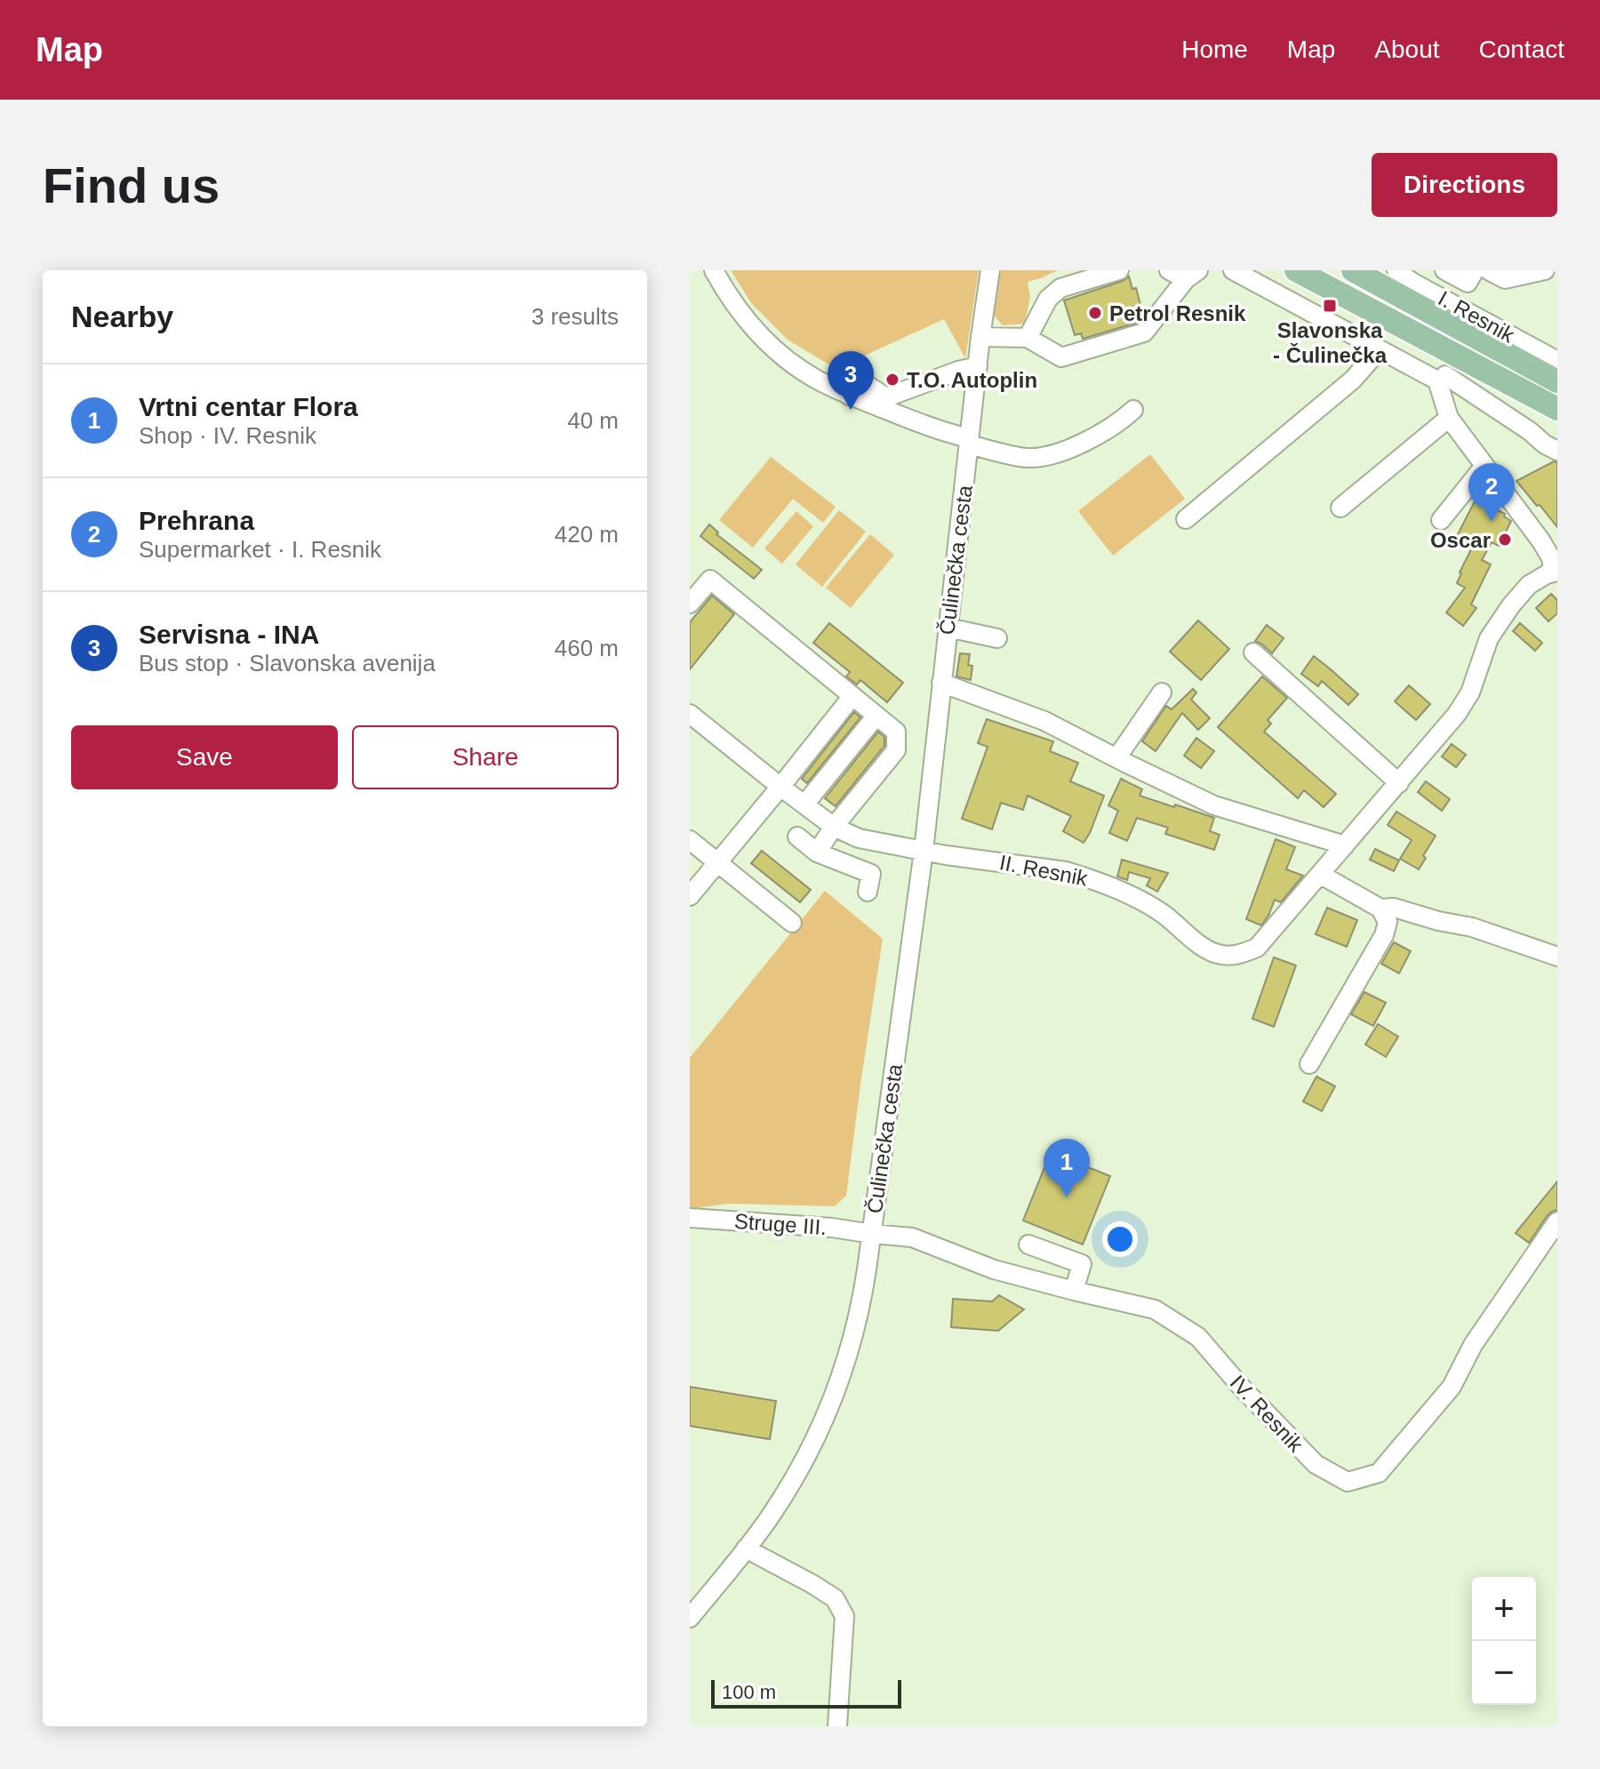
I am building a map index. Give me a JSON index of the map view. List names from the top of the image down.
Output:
{
  "streets": {
    "street": [
      "I. Resnik",
      "Čulinečka cesta",
      "II. Resnik",
      "Struge III.",
      "IV. Resnik"
    ]
  },
  "crossings": [
    ["Čulinečka cesta", "II. Resnik"],
    ["Čulinečka cesta", "Struge III."],
    ["Čulinečka cesta", "IV. Resnik"],
    ["Struge III.", "IV. Resnik"]
  ],
  "places": {
    "transit": ["Slavonska - Čulinečka"],
    "other": ["Petrol Resnik", "T.O. Autoplin", "Oscar"]
  },
  "scale_bar": "100 m",
  "page": {
    "header": "Map",
    "nav": [
      "Home",
      "Map",
      "About",
      "Contact"
    ],
    "buttons": [
      "Directions",
      ["Save", "Share"]
    ],
    "title": "Find us",
    "heading": ["Nearby", "3 results"],
    "pins": ["3", "2", "1"],
    "list": [
      {
        "mark": "1",
        "name": "Vrtni centar Flora",
        "note": "Shop · IV. Resnik",
        "value": "40 m"
      },
      {
        "mark": "2",
        "name": "Prehrana",
        "note": "Supermarket · I. Resnik",
        "value": "420 m"
      },
      {
        "mark": "3",
        "name": "Servisna - INA",
        "note": "Bus stop · Slavonska avenija",
        "value": "460 m"
      }
    ],
    "map_buttons": ["+", "−"],
    "scale": "100 m"
  }
}
